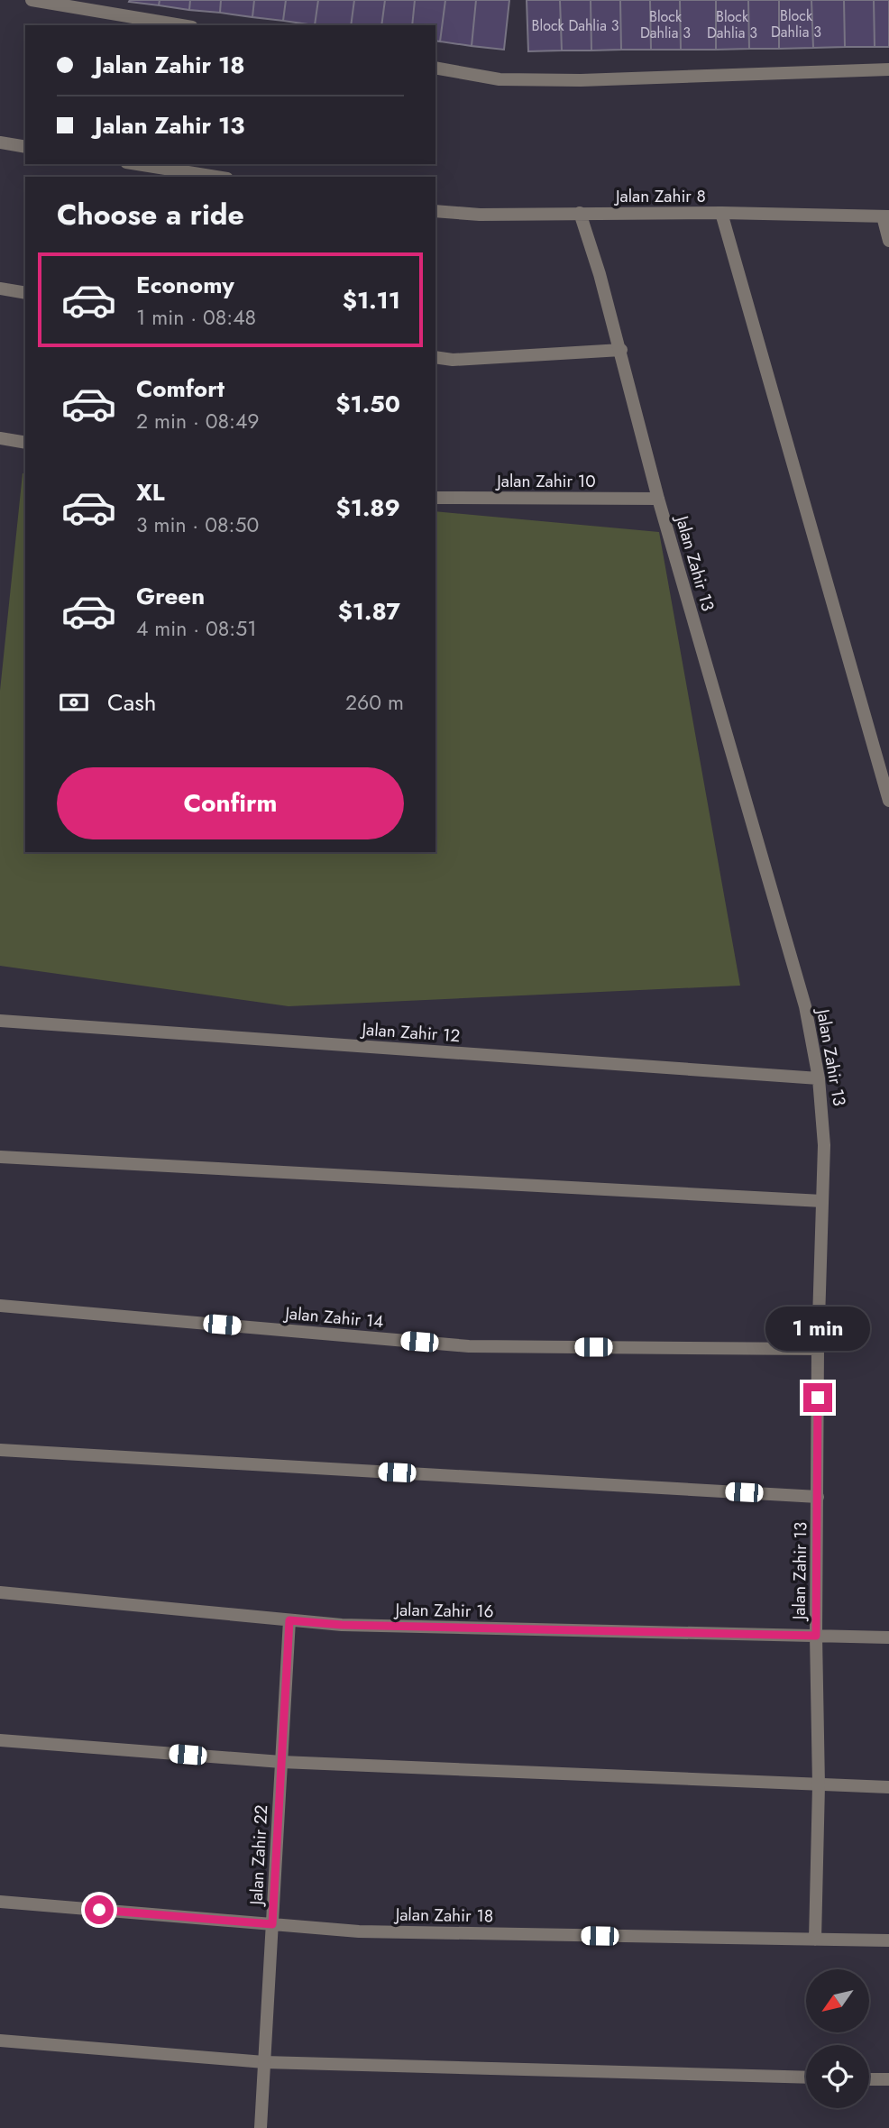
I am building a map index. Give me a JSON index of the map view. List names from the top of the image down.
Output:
{
  "streets": {
    "street": [
      "Jalan Zahir 8",
      "Jalan Zahir 10",
      "Jalan Zahir 13",
      "Jalan Zahir 12",
      "Jalan Zahir 14",
      "Jalan Zahir 16",
      "Jalan Zahir 22",
      "Jalan Zahir 18"
    ]
  },
  "crossings": [
    ["Jalan Zahir 8", "Jalan Zahir 13"],
    ["Jalan Zahir 10", "Jalan Zahir 13"],
    ["Jalan Zahir 13", "Jalan Zahir 12"],
    ["Jalan Zahir 13", "Jalan Zahir 14"],
    ["Jalan Zahir 13", "Jalan Zahir 16"],
    ["Jalan Zahir 13", "Jalan Zahir 18"],
    ["Jalan Zahir 16", "Jalan Zahir 22"],
    ["Jalan Zahir 22", "Jalan Zahir 18"]
  ],
  "house_numbers": [
    "Block Dahlia 3",
    "Block Dahlia 3",
    "Block Dahlia 3",
    "Block Dahlia 3"
  ],
  "north": "bottom left",
  "page": {
    "banner": ["Jalan Zahir 18", "Jalan Zahir 13"],
    "heading": "Choose a ride",
    "list": [
      {
        "name": "Economy",
        "note": "1 min · 08:48",
        "value": "$1.11"
      },
      {
        "name": "Comfort",
        "note": "2 min · 08:49",
        "value": "$1.50"
      },
      {
        "name": "XL",
        "note": "3 min · 08:50",
        "value": "$1.89"
      },
      {
        "name": "Green",
        "note": "4 min · 08:51",
        "value": "$1.87"
      }
    ],
    "pay": ["Cash", "260 m"],
    "buttons": "Confirm",
    "bubble": "1 min"
  }
}
